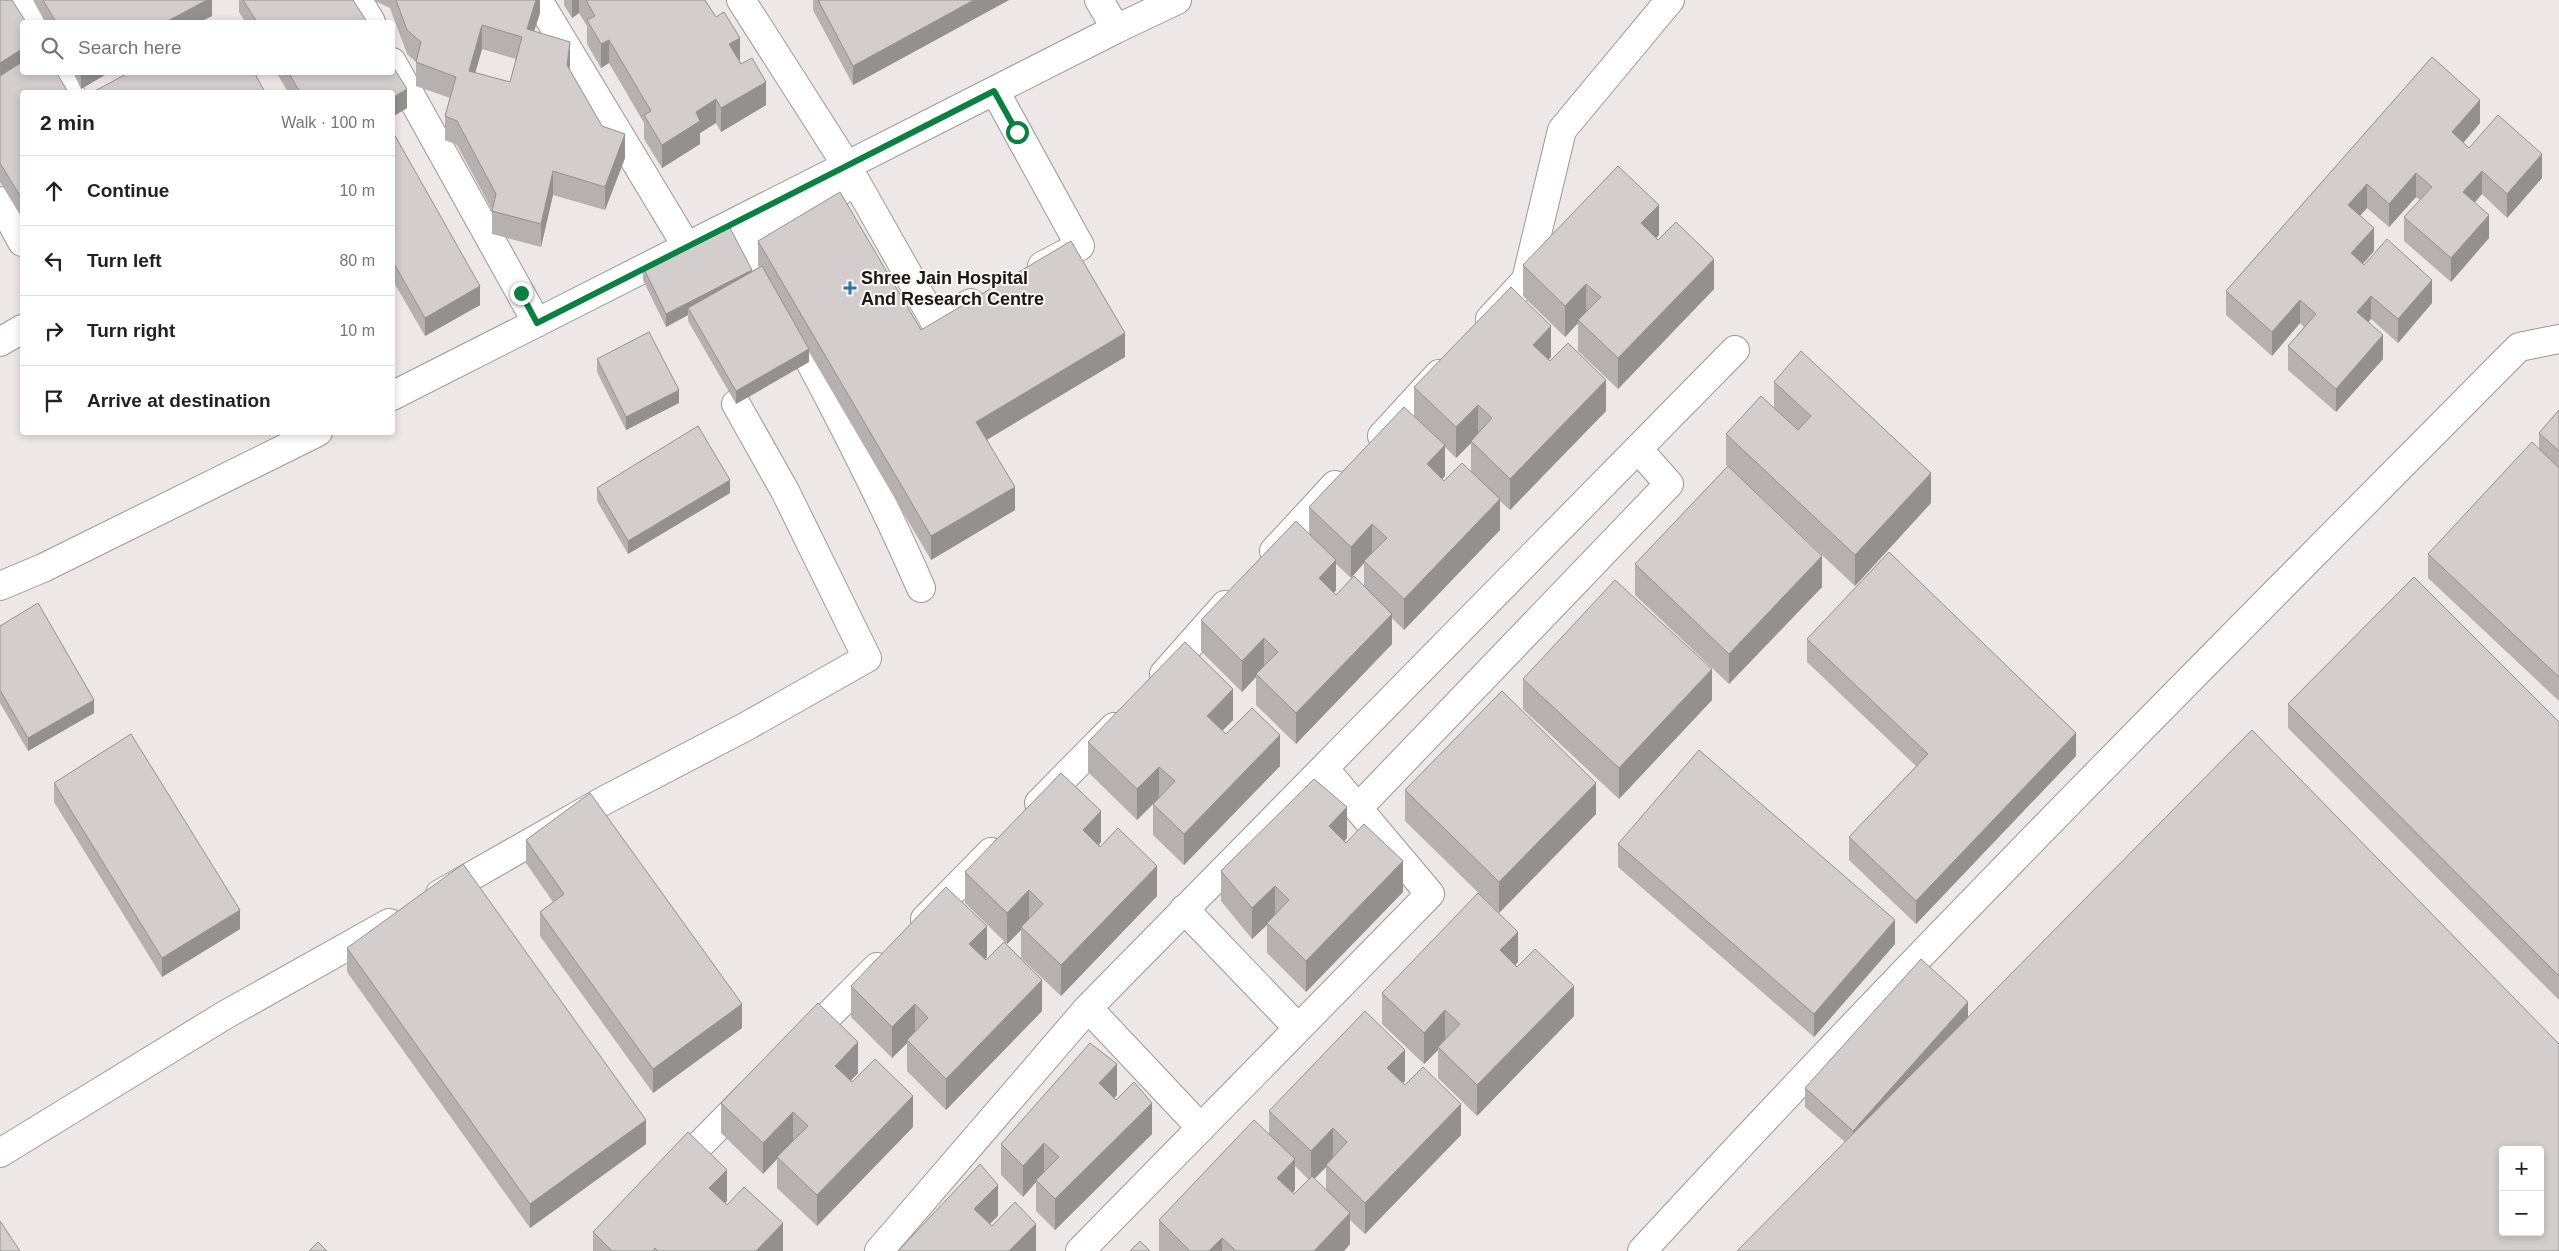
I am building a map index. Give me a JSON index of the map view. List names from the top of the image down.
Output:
{
  "places": {
    "health": ["Shree Jain Hospital And Research Centre"]
  },
  "page": {
    "search": "Search here",
    "heading": ["2 min", "Walk · 100 m"],
    "list": [
      ["Continue", "10 m"],
      ["Turn left", "80 m"],
      ["Turn right", "10 m"],
      "Arrive at destination"
    ],
    "map_buttons": ["+", "−"]
  }
}
